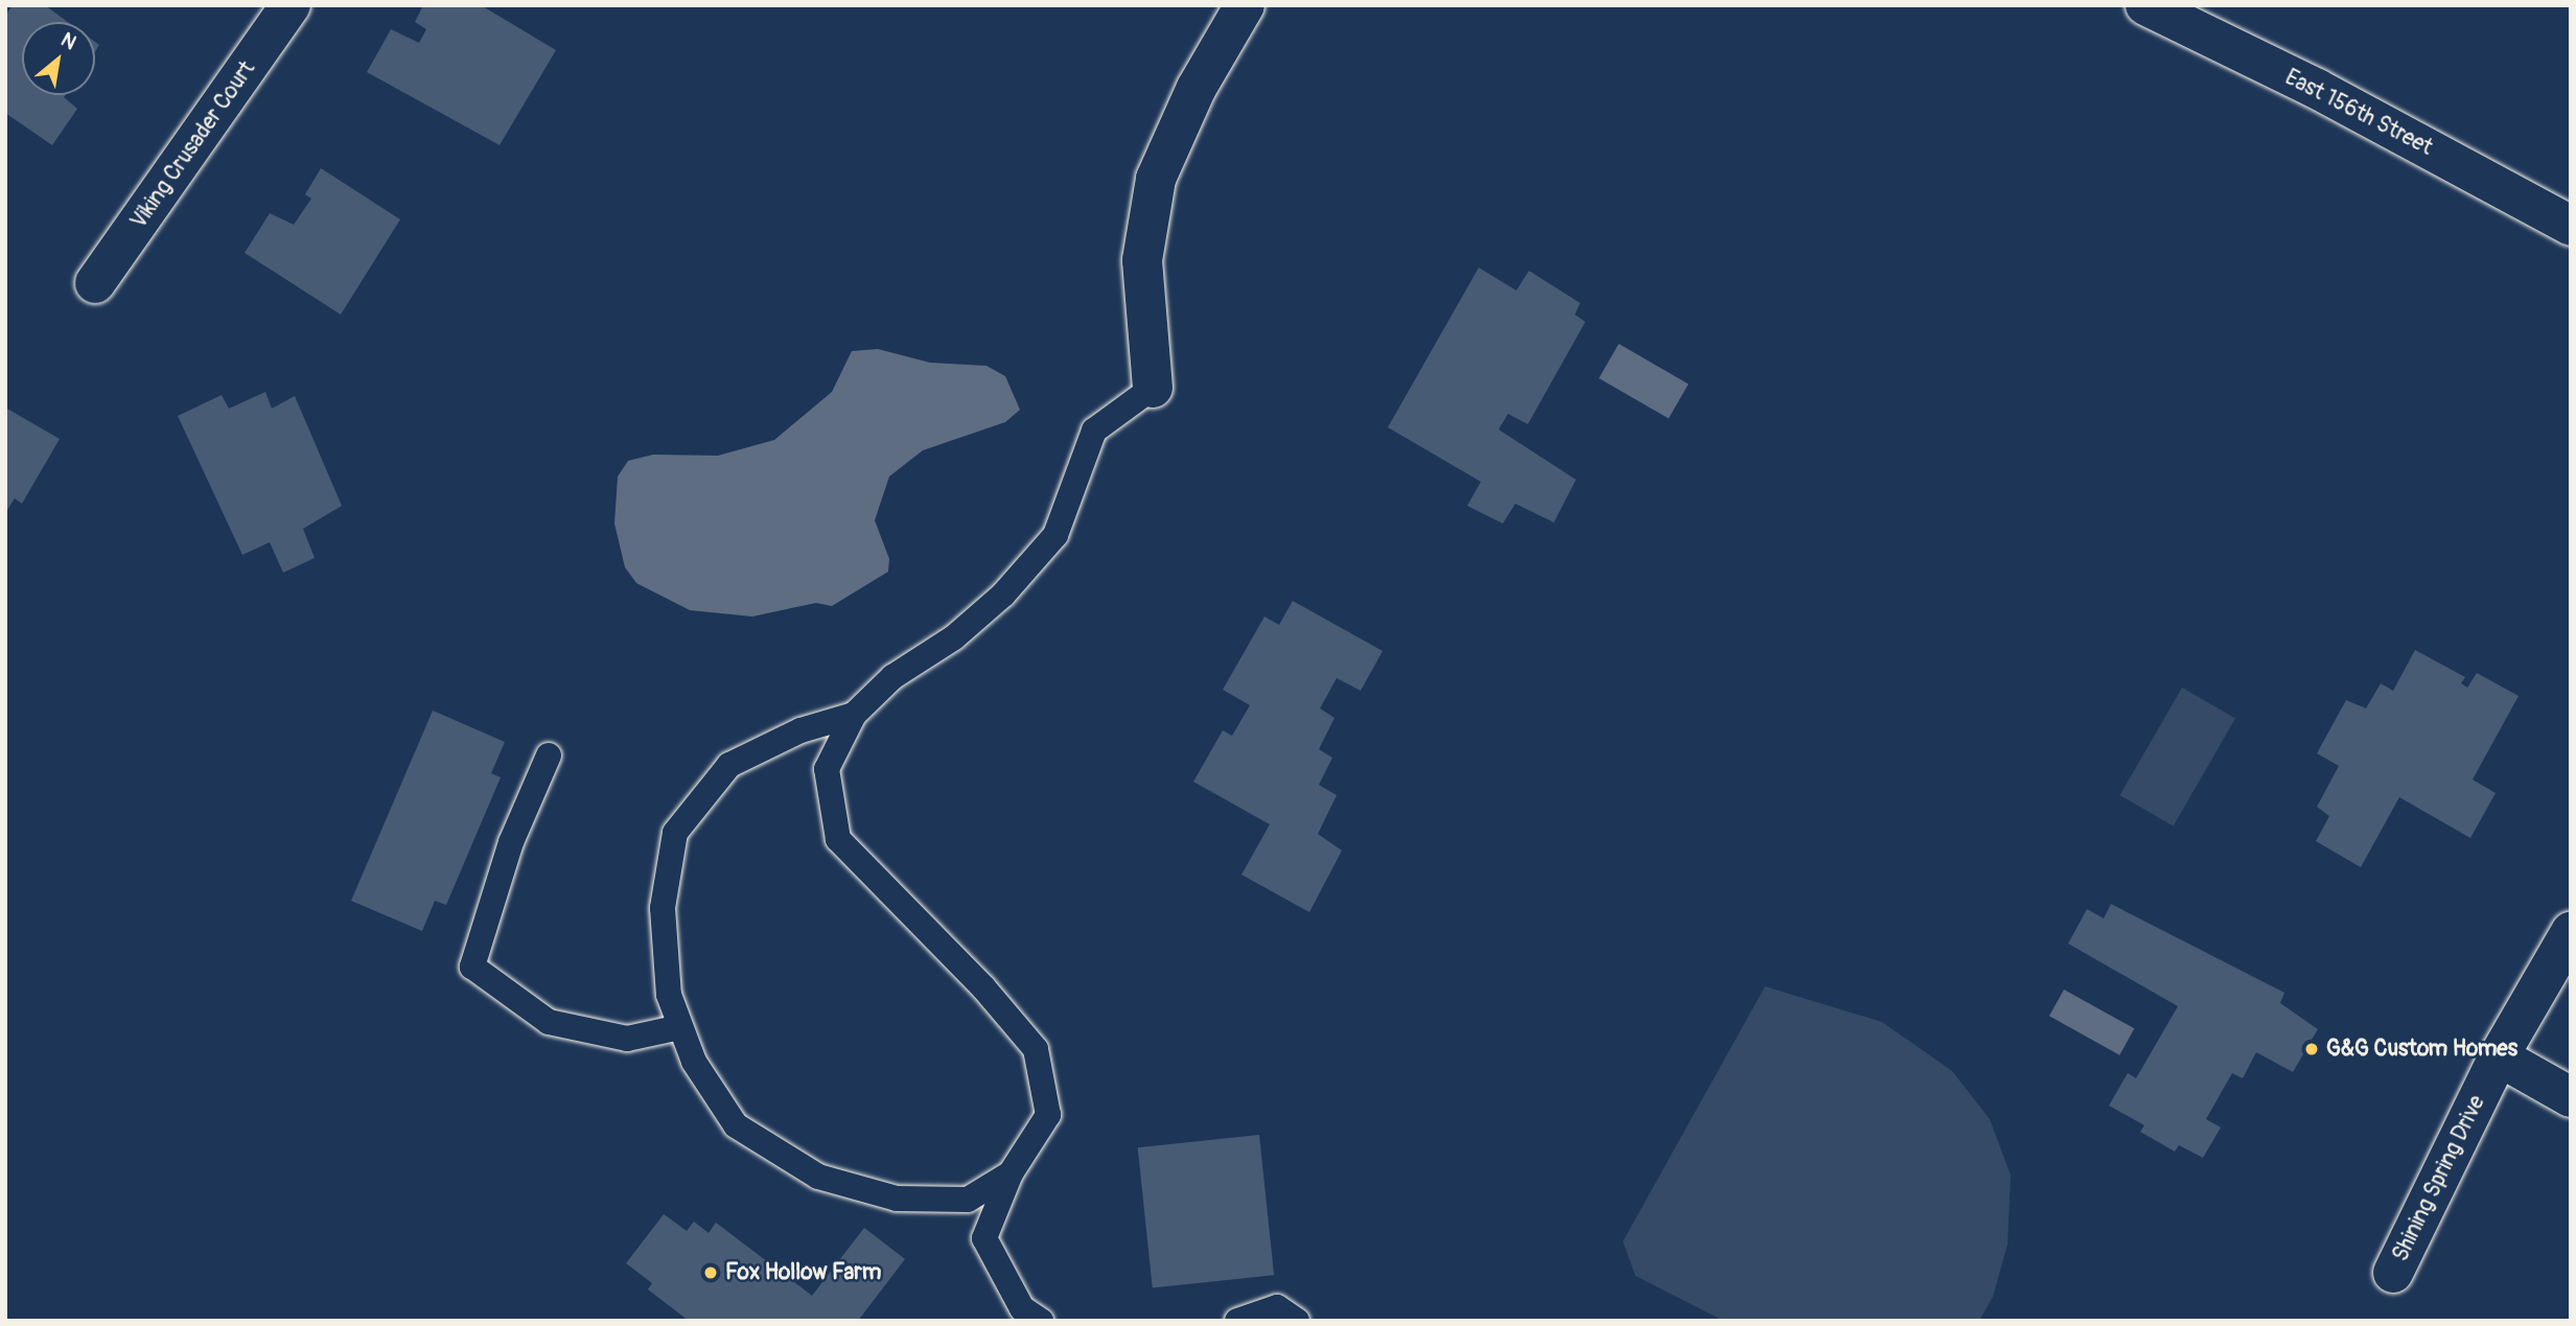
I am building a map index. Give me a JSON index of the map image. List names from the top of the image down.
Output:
{
  "streets": {
    "street": ["East 156th Street", "Viking Crusader Court", "Shining Spring Drive"]
  },
  "places": ["G&G Custom Homes", "Fox Hollow Farm"],
  "north": "top right"
}
